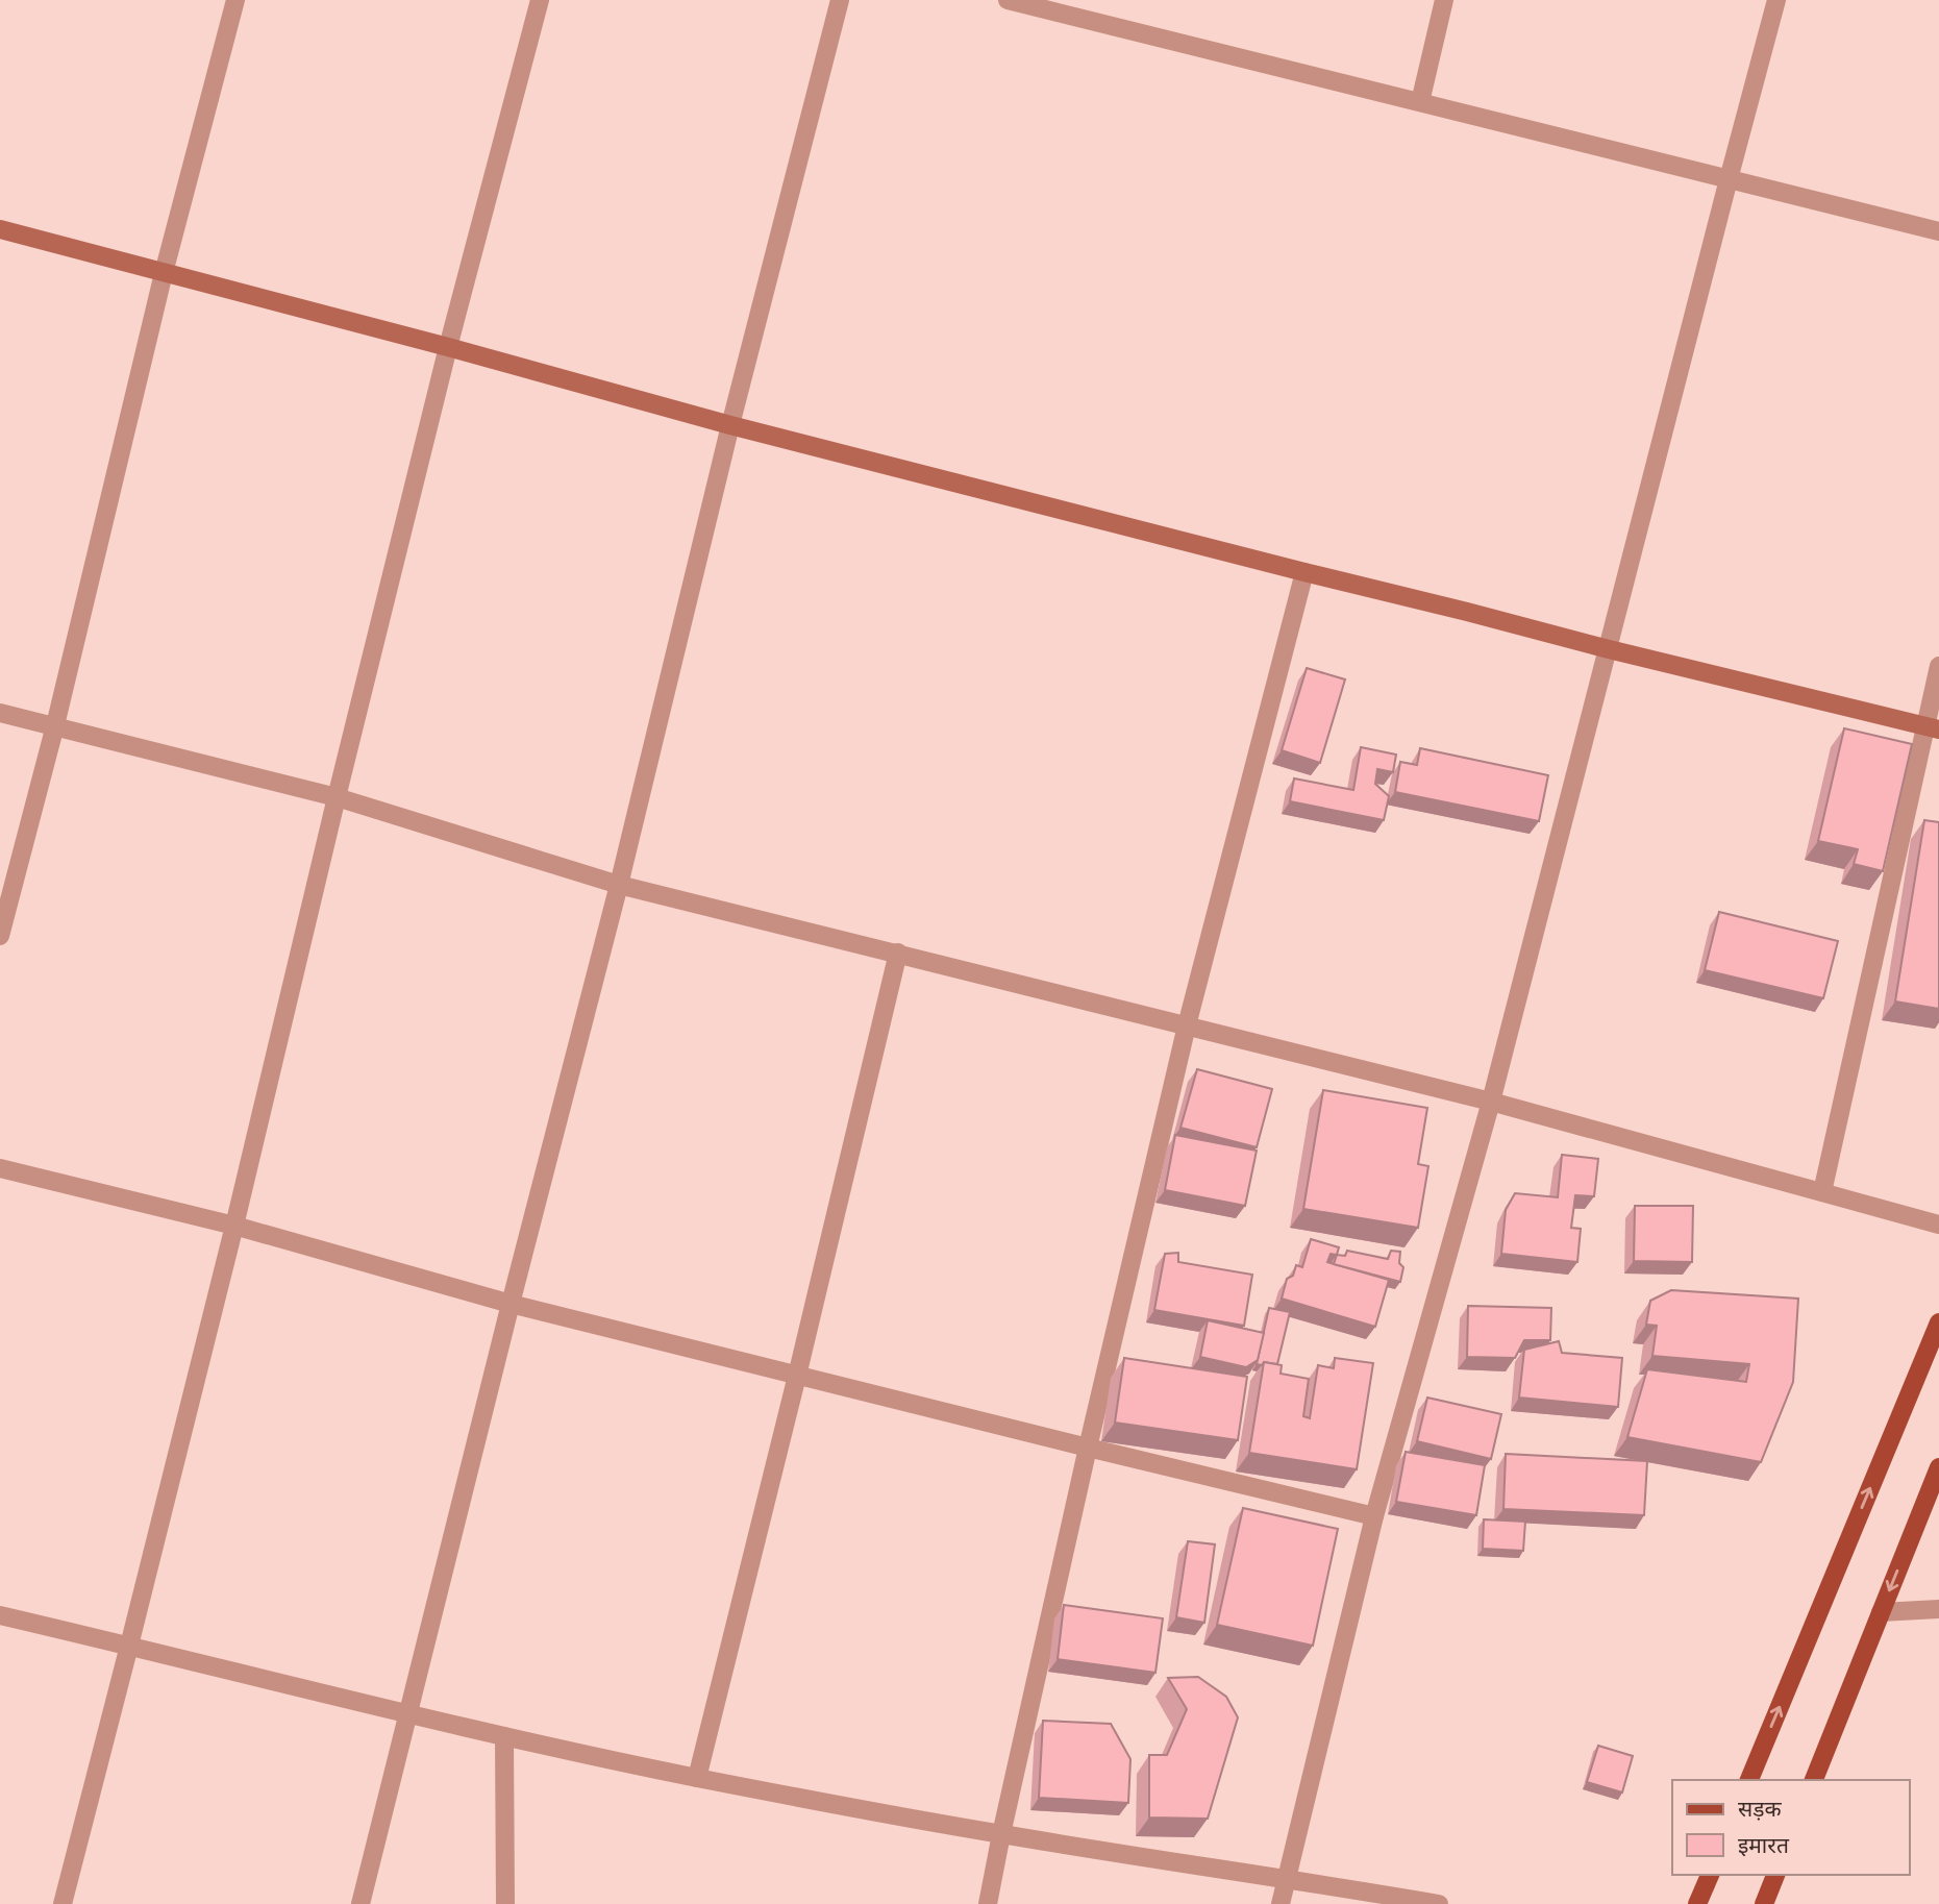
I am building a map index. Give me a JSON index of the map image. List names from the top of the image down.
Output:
{
  "legend": ["सड़क", "इमारत"]
}
